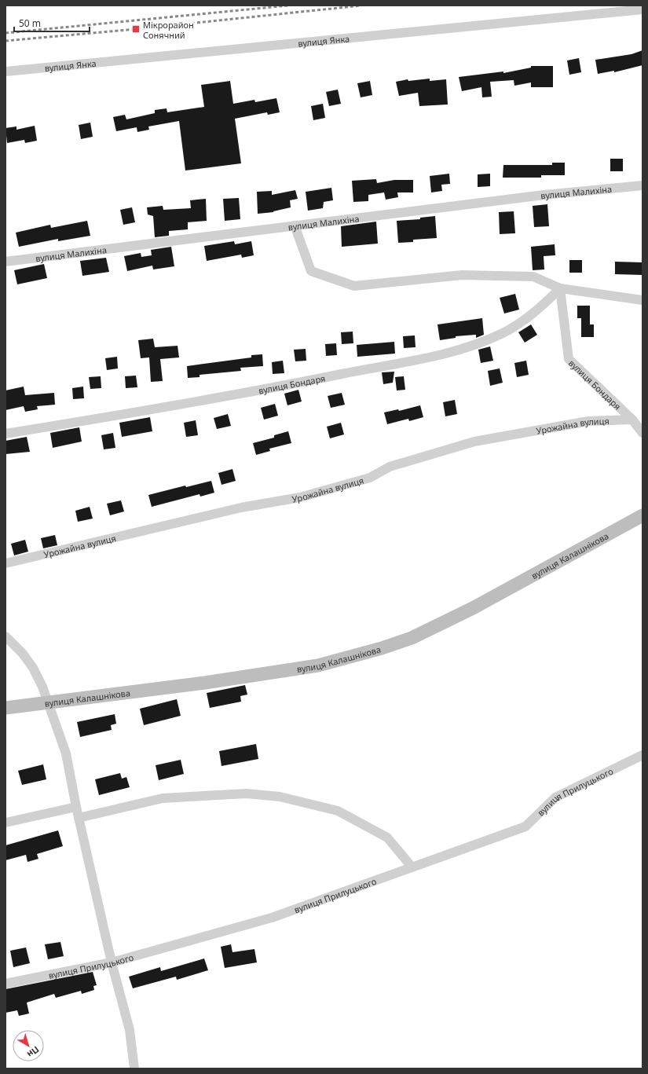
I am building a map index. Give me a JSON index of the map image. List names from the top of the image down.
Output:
{
  "streets": {
    "street": [
      "вулиця Янка",
      "вулиця Малихіна",
      "вулиця Бондаря",
      "Урожайна вулиця",
      "вулиця Калашнікова",
      "вулиця Прилуцького"
    ]
  },
  "crossings": [
    ["вулиця Бондаря", "Урожайна вулиця"]
  ],
  "places": {
    "transit": ["Мікрорайон Сонячний"]
  },
  "scale_bar": "50 m",
  "north": "bottom right"
}
